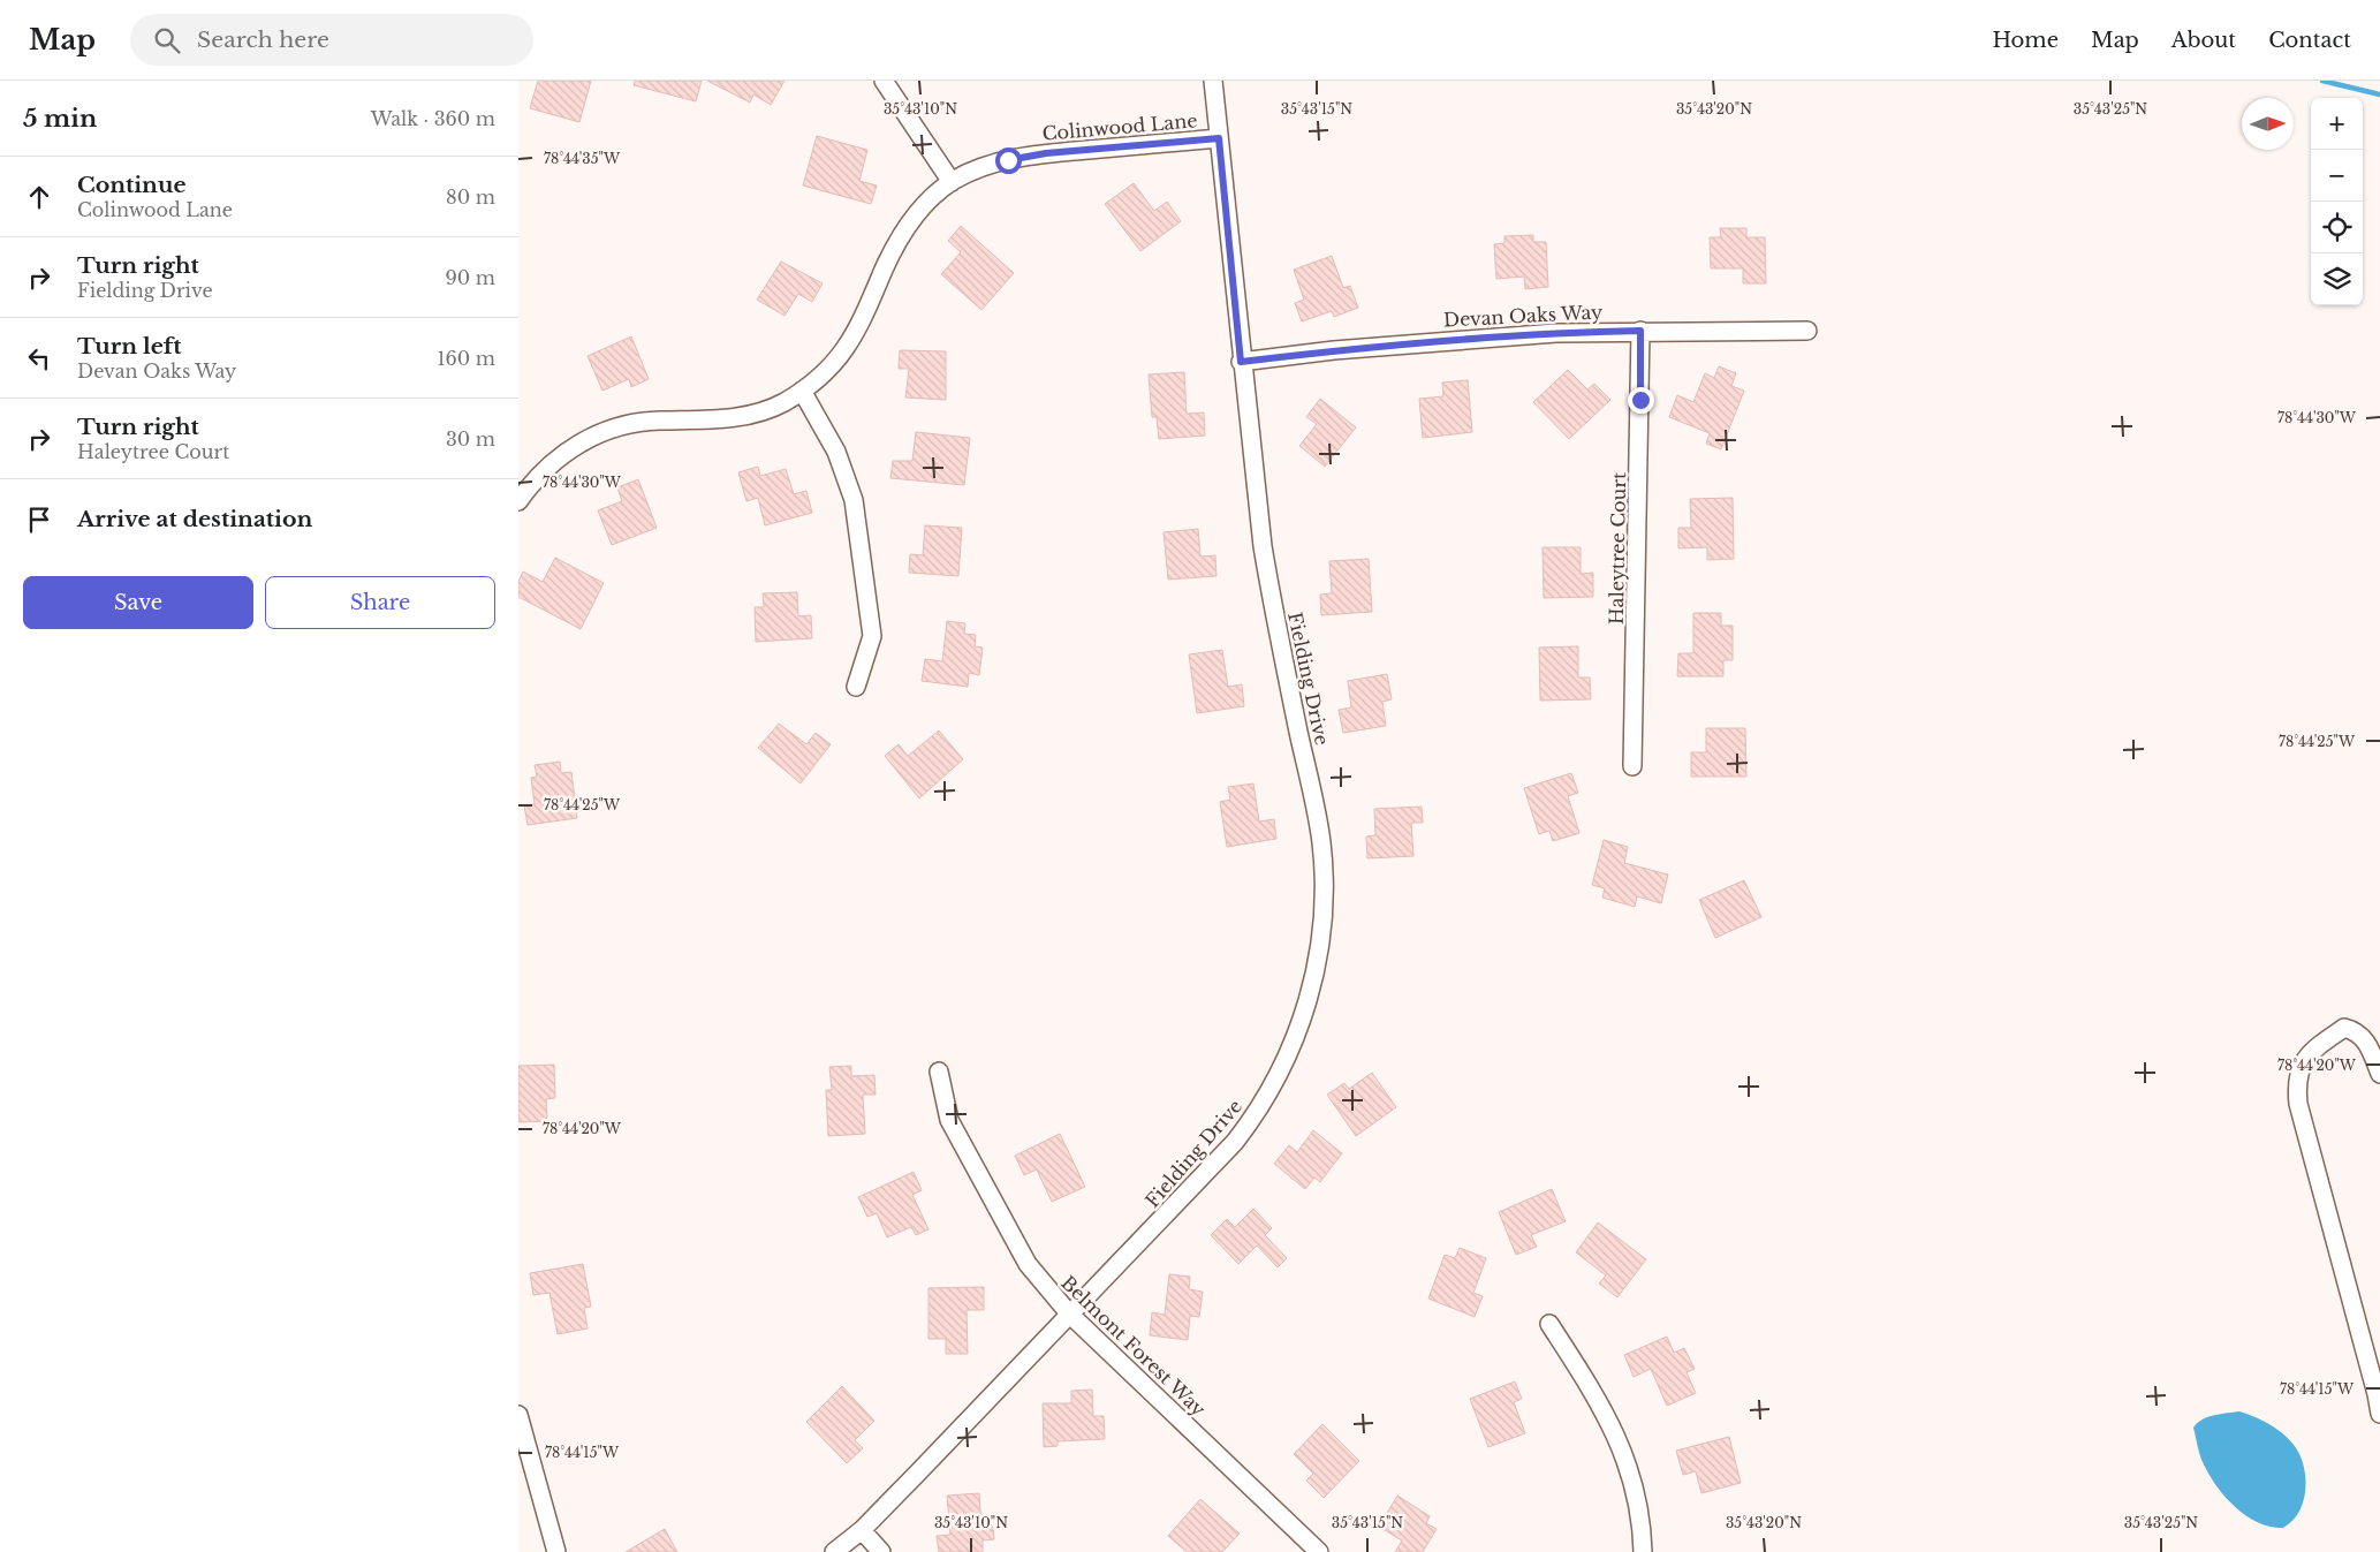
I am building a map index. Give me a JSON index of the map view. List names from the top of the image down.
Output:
{
  "streets": {
    "street": [
      "Colinwood Lane",
      "Devan Oaks Way",
      "Haleytree Court",
      "Fielding Drive",
      "Belmont Forest Way"
    ]
  },
  "crossings": [
    ["Colinwood Lane", "Fielding Drive"],
    ["Devan Oaks Way", "Haleytree Court"],
    ["Devan Oaks Way", "Fielding Drive"],
    ["Fielding Drive", "Belmont Forest Way"]
  ],
  "north": "right",
  "page": {
    "header": "Map",
    "search": "Search here",
    "nav": [
      "Home",
      "Map",
      "About",
      "Contact"
    ],
    "heading": ["5 min", "Walk · 360 m"],
    "map_buttons": ["+", "−"],
    "list": [
      ["Continue", "Colinwood Lane", "80 m"],
      ["Turn right", "Fielding Drive", "90 m"],
      ["Turn left", "Devan Oaks Way", "160 m"],
      ["Turn right", "Haleytree Court", "30 m"],
      "Arrive at destination"
    ],
    "buttons": ["Save", "Share"]
  },
  "coordinates": [
    "35°43'10\"N",
    "35°43'15\"N",
    "35°43'20\"N",
    "35°43'25\"N",
    "78°44'35\"W",
    "78°44'30\"W",
    "78°44'25\"W",
    "78°44'20\"W",
    "78°44'15\"W"
  ]
}
